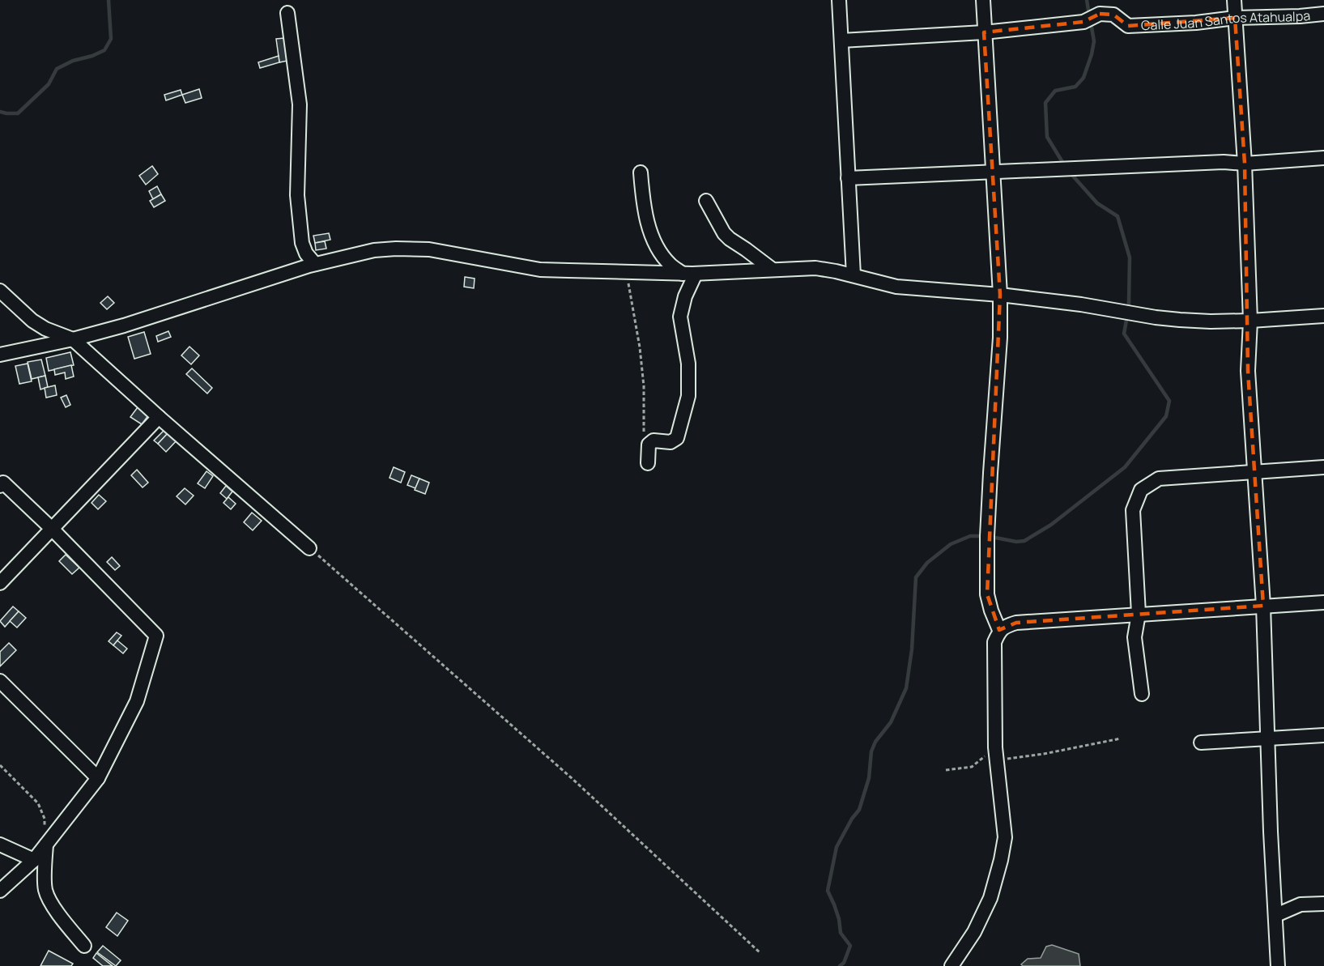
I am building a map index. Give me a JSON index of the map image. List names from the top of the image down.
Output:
{
  "streets": {
    "street": ["Calle Juan Santos Atahualpa"]
  }
}
